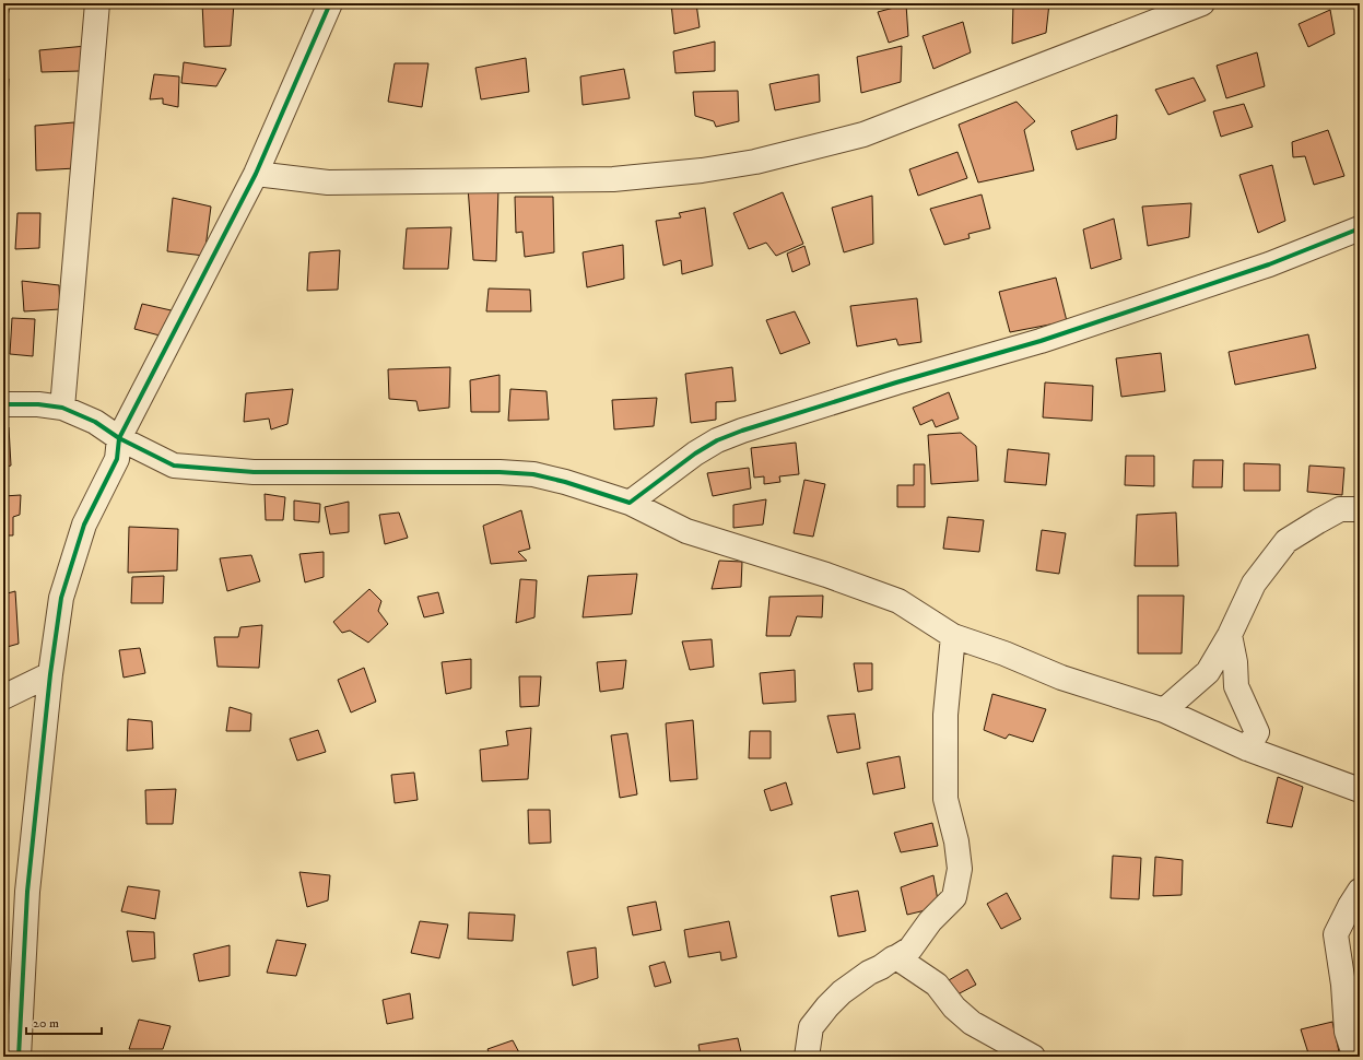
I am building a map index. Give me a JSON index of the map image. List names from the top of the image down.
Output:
{
  "scale_bar": "20 m"
}
